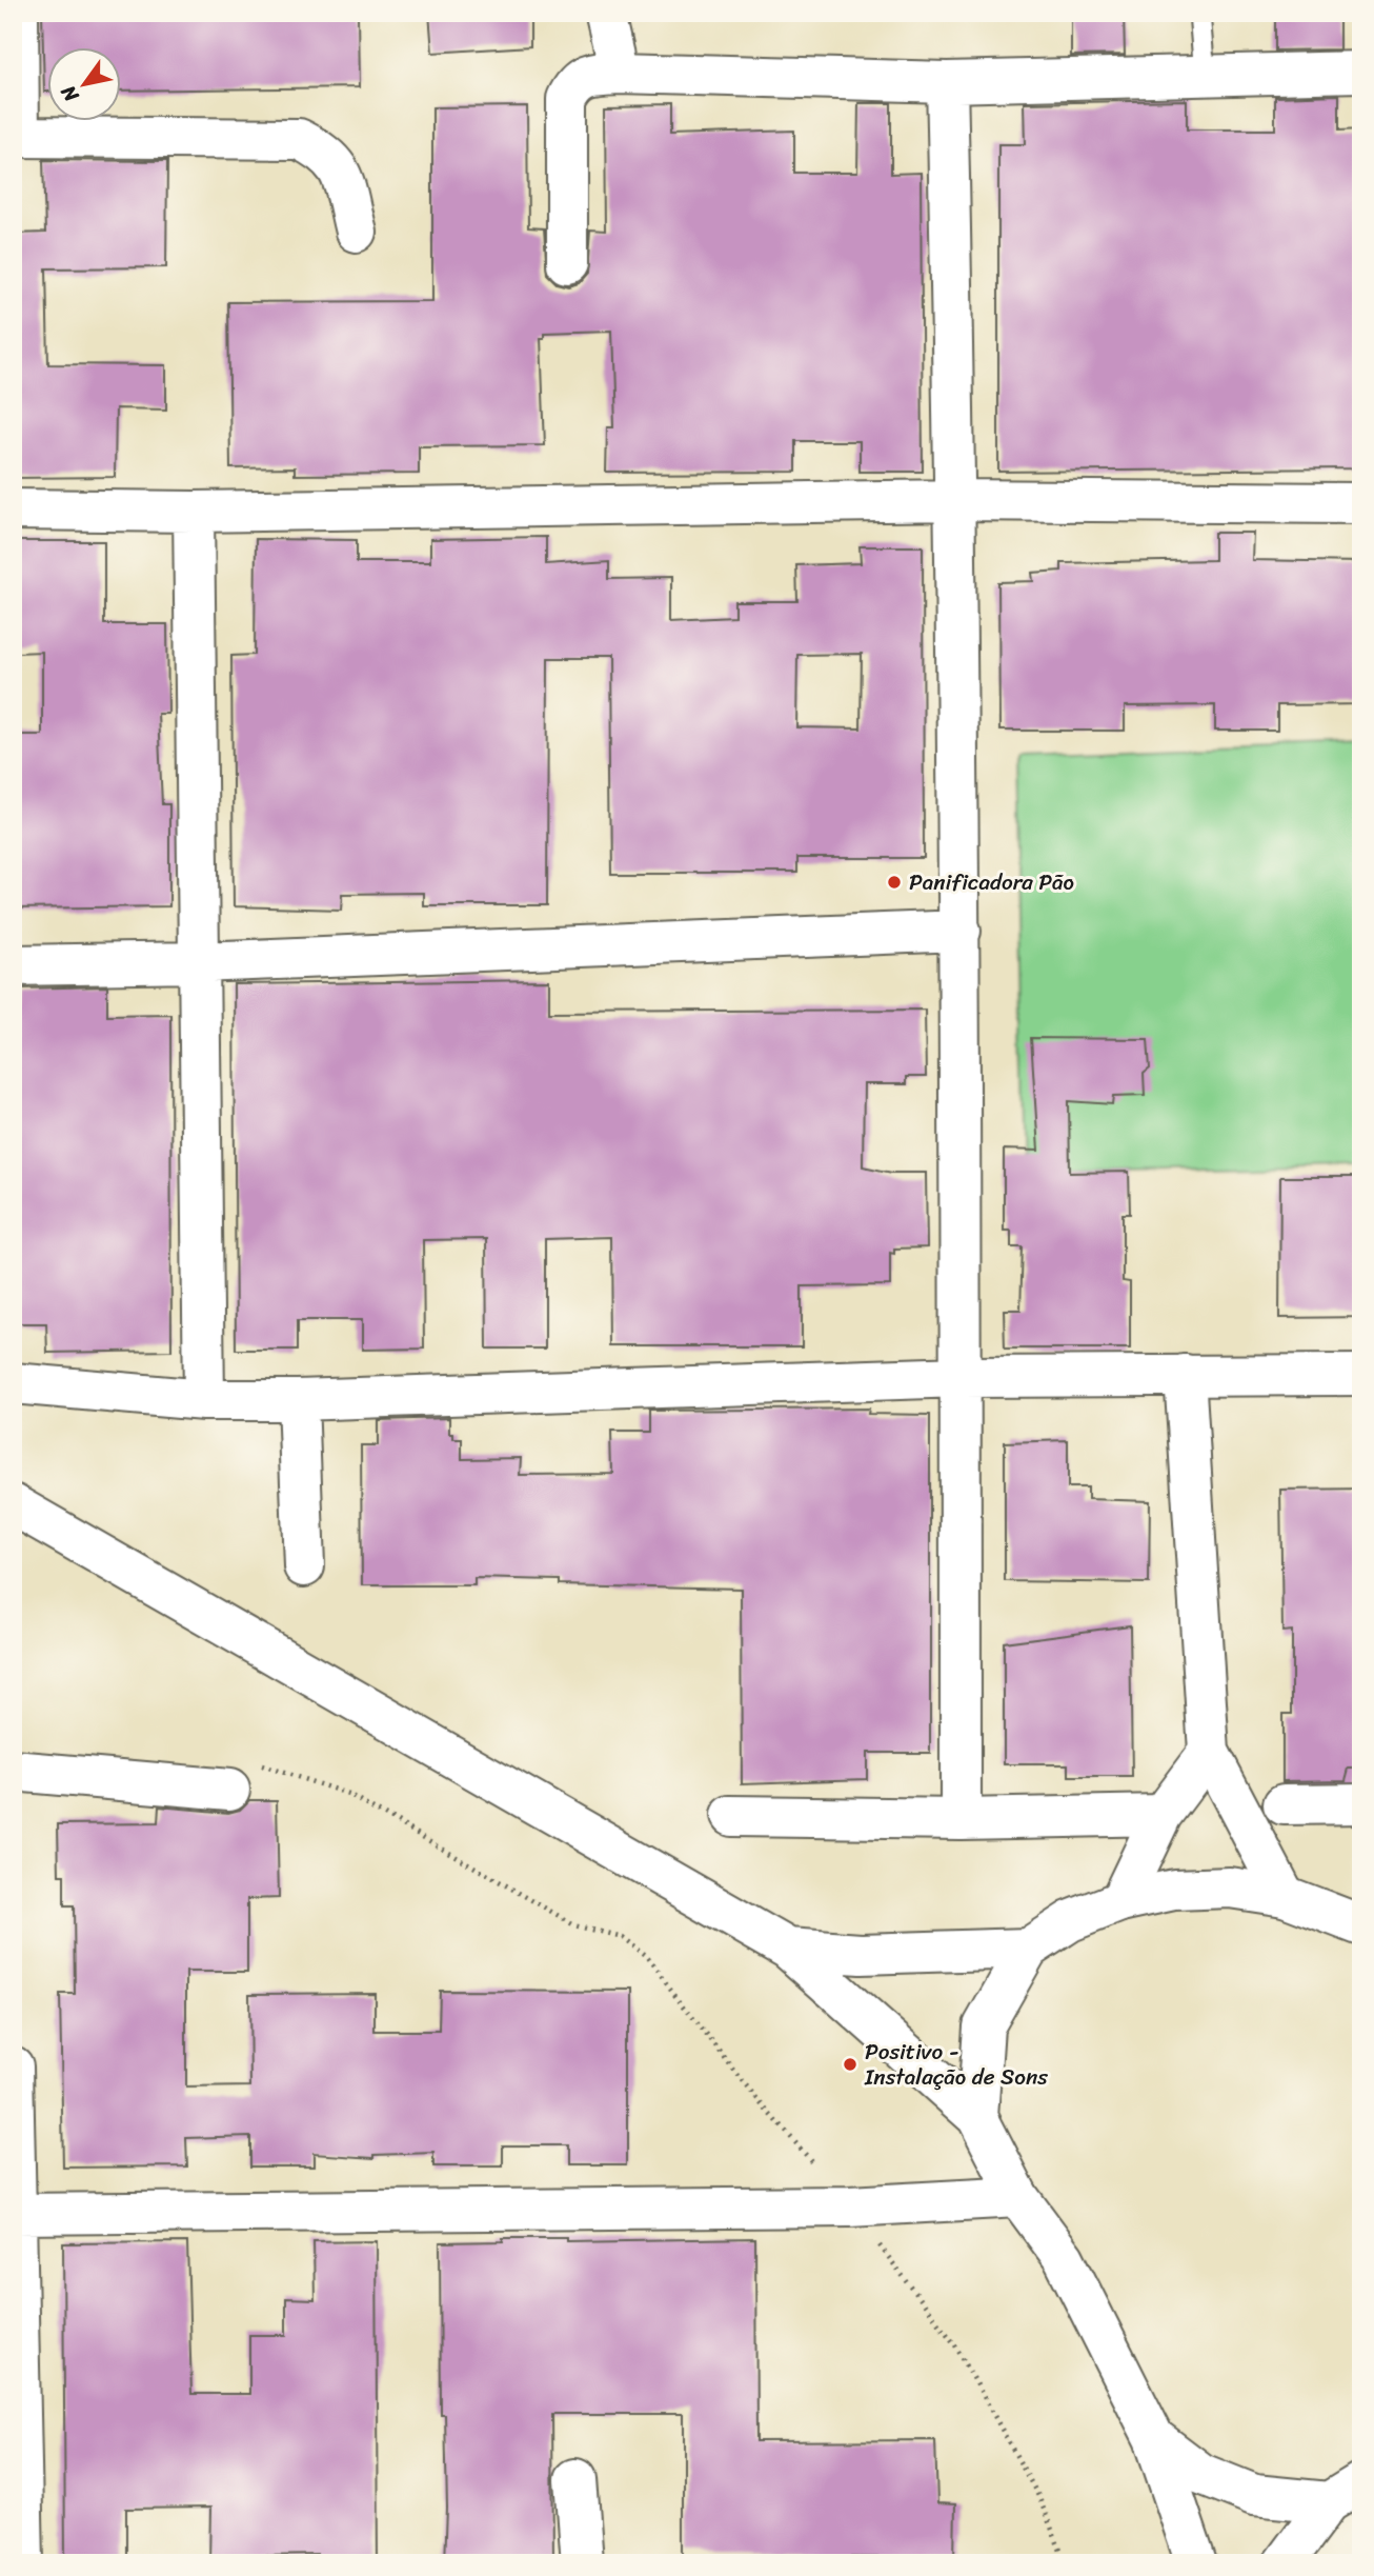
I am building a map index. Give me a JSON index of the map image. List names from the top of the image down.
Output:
{
  "places": ["Panificadora Pão", "Positivo - Instalação de Sons"],
  "north": "bottom left"
}
